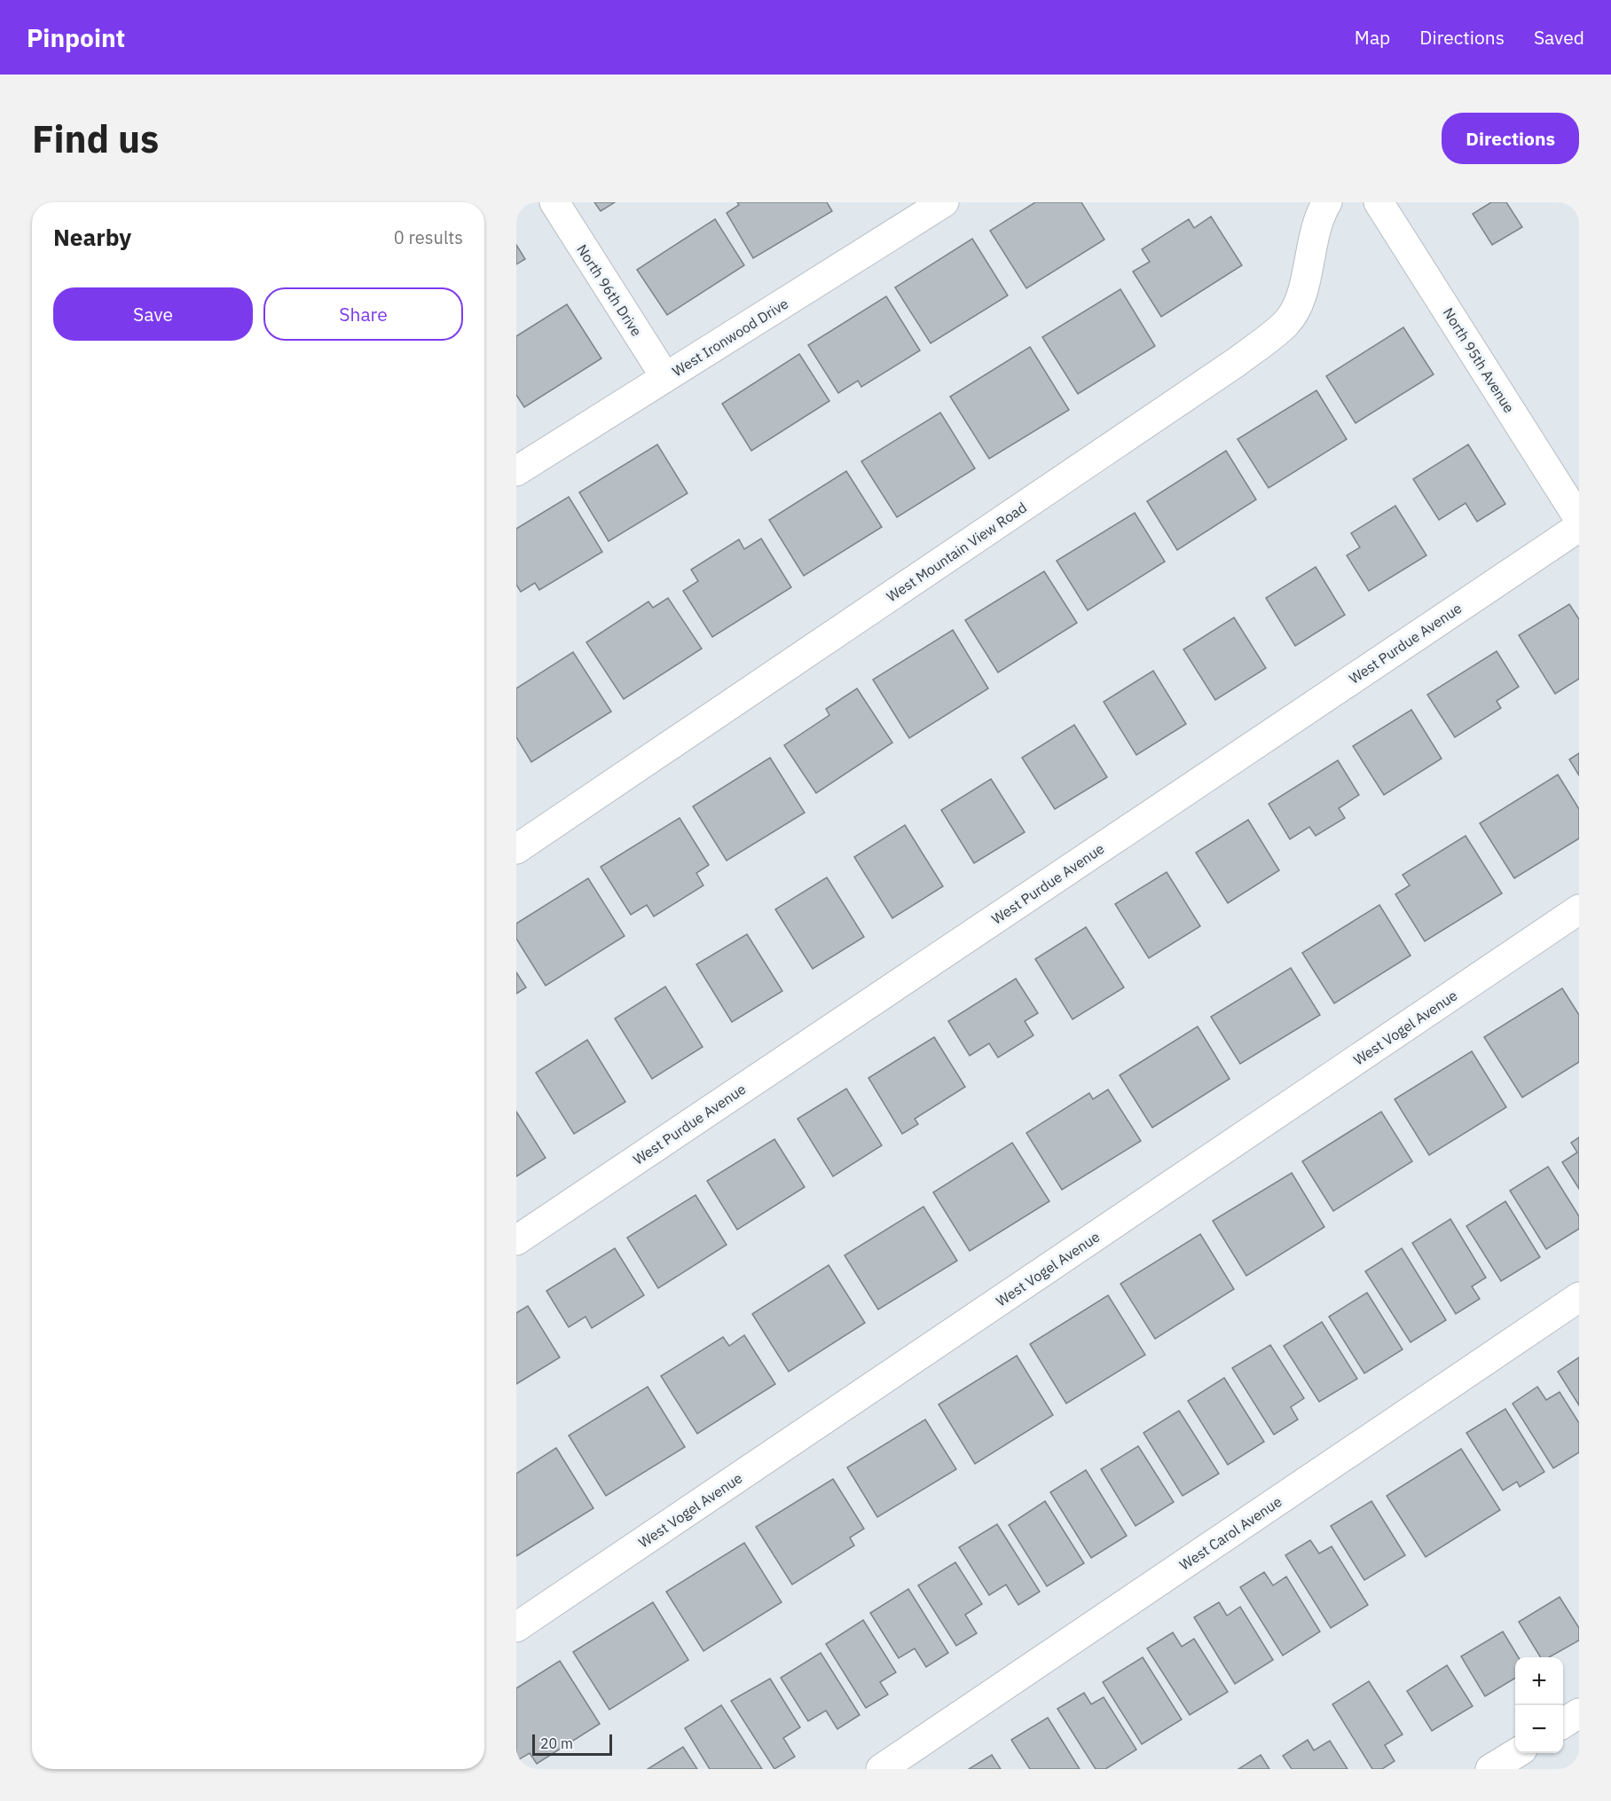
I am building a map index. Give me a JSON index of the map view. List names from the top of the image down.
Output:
{
  "streets": {
    "street": [
      "North 96th Drive",
      "West Ironwood Drive",
      "North 95th Avenue",
      "West Mountain View Road",
      "West Purdue Avenue",
      "West Vogel Avenue",
      "West Carol Avenue"
    ]
  },
  "crossings": [
    ["North 96th Drive", "West Ironwood Drive"]
  ],
  "scale_bar": "20 m",
  "page": {
    "header": "Pinpoint",
    "nav": ["Map", "Directions", "Saved"],
    "buttons": [
      "Directions",
      ["Save", "Share"]
    ],
    "title": "Find us",
    "heading": ["Nearby", "0 results"],
    "map_buttons": ["+", "−"],
    "scale": "20 m"
  }
}
